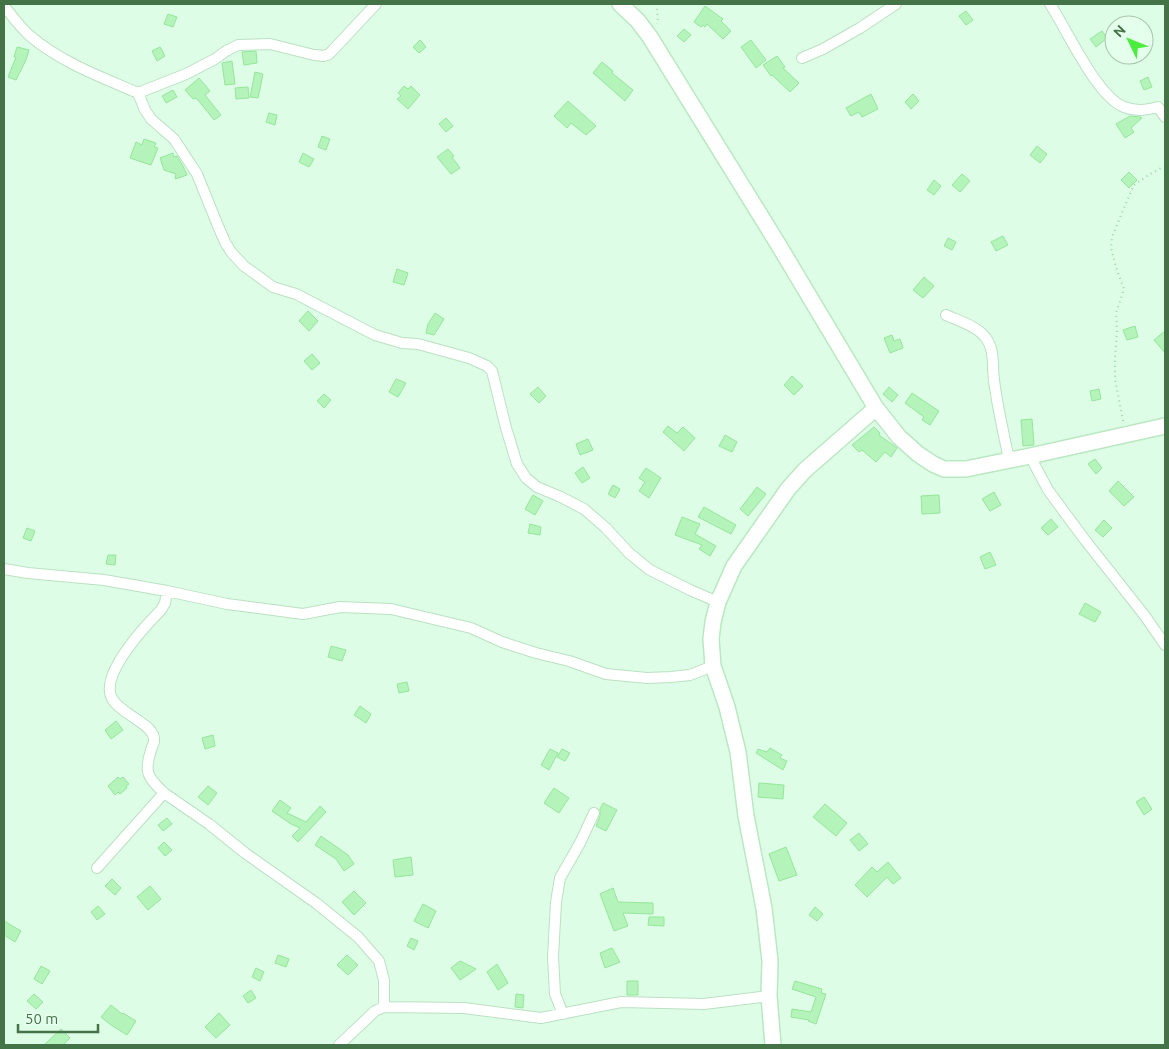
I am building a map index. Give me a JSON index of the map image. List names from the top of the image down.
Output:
{
  "scale_bar": "50 m",
  "north": "top left"
}
